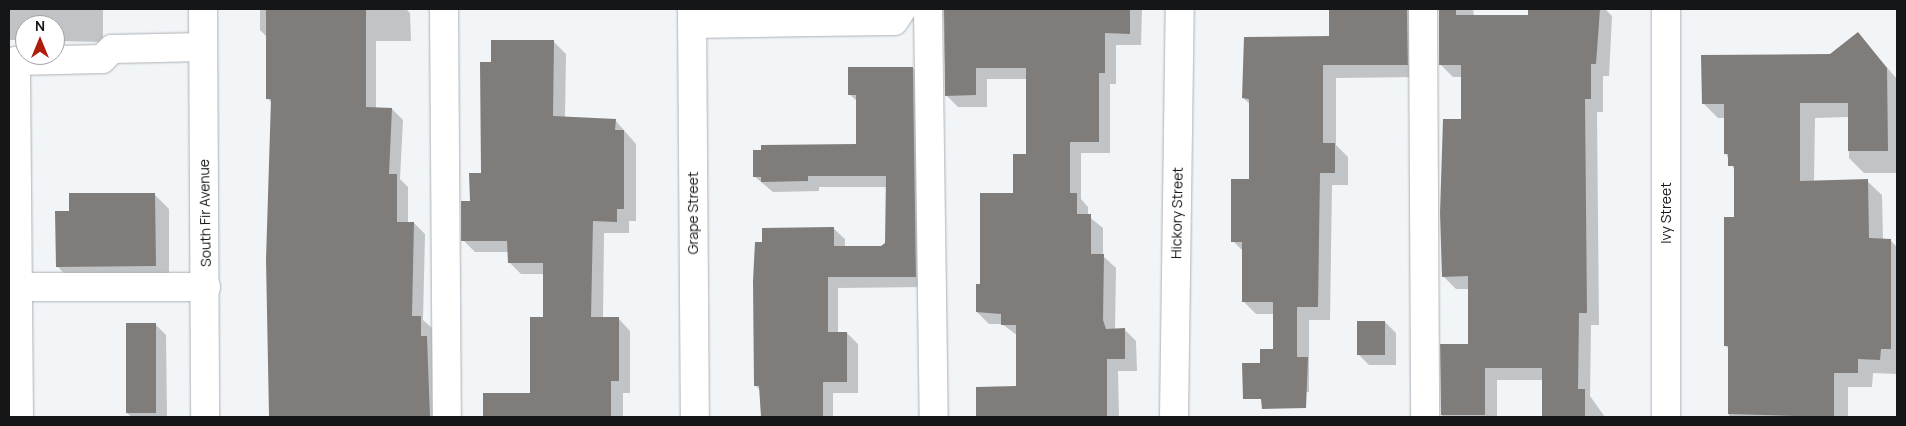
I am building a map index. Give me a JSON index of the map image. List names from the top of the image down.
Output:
{
  "streets": {
    "street": [
      "South Fir Avenue",
      "Grape Street",
      "Hickory Street",
      "Ivy Street"
    ]
  },
  "north": "top"
}
